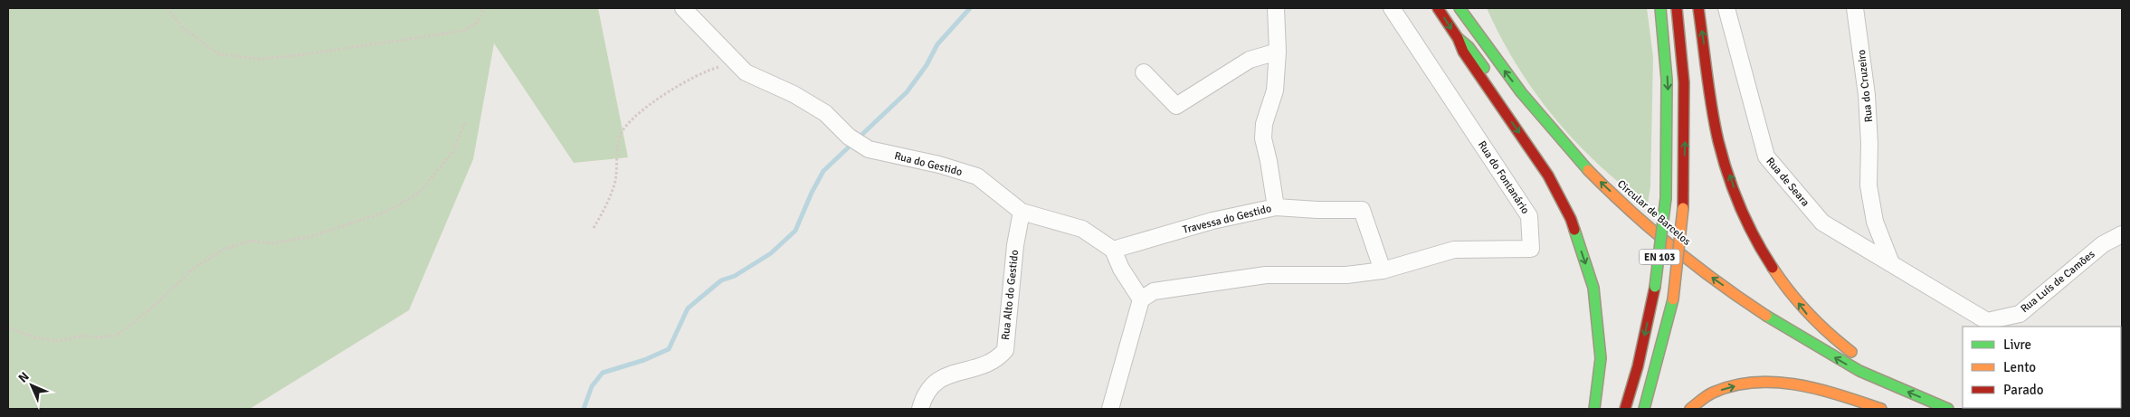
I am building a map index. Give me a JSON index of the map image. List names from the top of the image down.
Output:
{
  "streets": {
    "main road": ["Circular de Barcelos", "EN 103"],
    "street": [
      "Rua do Cruzeiro",
      "Rua do Gestido",
      "Rua do Fontanário",
      "Rua de Seara",
      "Travessa do Gestido",
      "Rua Luís de Camões",
      "Rua Alto do Gestido"
    ]
  },
  "crossings": [
    ["Rua do Cruzeiro", "Rua de Seara"],
    ["Rua do Cruzeiro", "Rua Luís de Camões"],
    ["Rua do Gestido", "Travessa do Gestido"],
    ["Rua do Gestido", "Rua Alto do Gestido"],
    ["Rua do Fontanário", "Travessa do Gestido"],
    ["Rua de Seara", "Rua Luís de Camões"]
  ],
  "one_way": ["Circular de Barcelos"],
  "legend": ["Livre", "Lento", "Parado"],
  "north": "top left"
}
